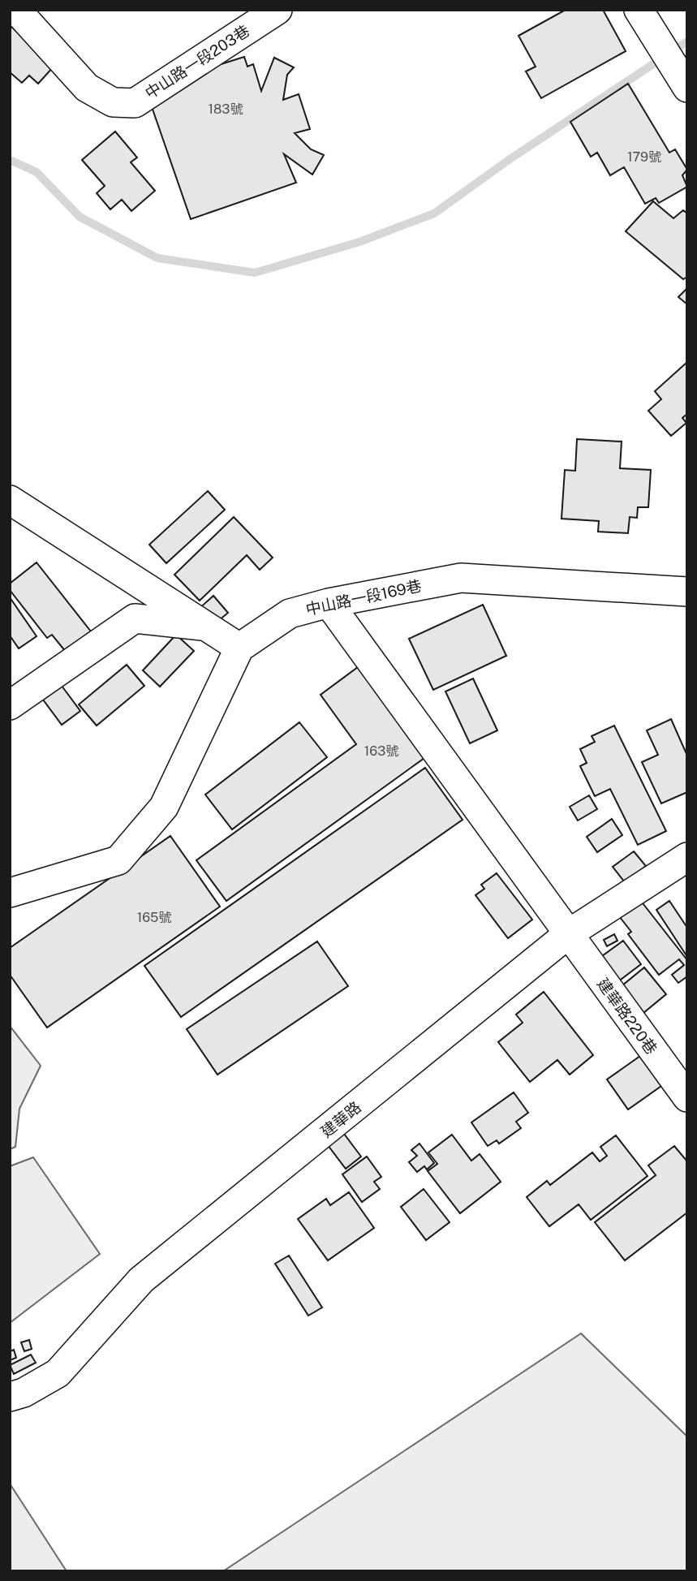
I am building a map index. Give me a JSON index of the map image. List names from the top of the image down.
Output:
{
  "streets": {
    "street": [
      "中山路一段203巷",
      "中山路一段169巷",
      "建華路220巷",
      "建華路"
    ]
  },
  "crossings": [
    ["中山路一段169巷", "建華路220巷"],
    ["建華路220巷", "建華路"]
  ],
  "house_numbers": [
    "183號",
    "179號",
    "163號",
    "165號"
  ]
}
